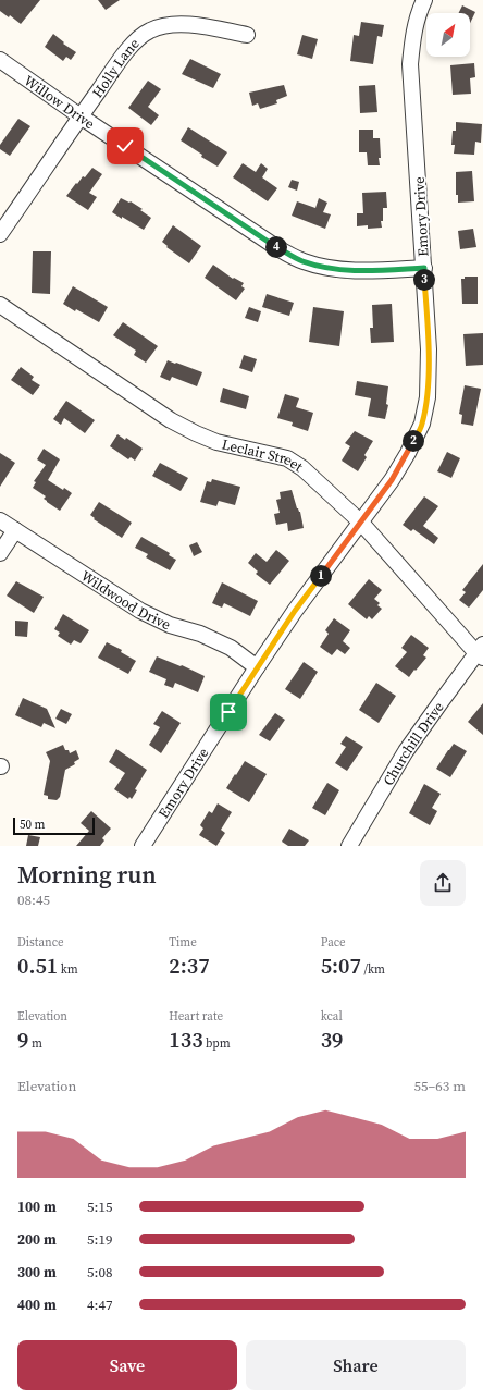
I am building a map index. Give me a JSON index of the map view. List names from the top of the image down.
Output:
{
  "streets": {
    "street": [
      "Holly Lane",
      "Willow Drive",
      "Emory Drive",
      "Leclair Street",
      "Wildwood Drive",
      "Churchill Drive"
    ]
  },
  "crossings": [
    ["Holly Lane", "Willow Drive"],
    ["Willow Drive", "Emory Drive"],
    ["Emory Drive", "Leclair Street"],
    ["Emory Drive", "Wildwood Drive"],
    ["Leclair Street", "Churchill Drive"]
  ],
  "scale_bar": "50 m",
  "north": "top right",
  "page": {
    "pins": [
      "4",
      "3",
      "2",
      "1"
    ],
    "scale": "50 m",
    "heading": ["Morning run", "08:45"],
    "stats": [
      ["Distance", "0.51 km"],
      ["Time", "2:37"],
      ["Pace", "5:07 /km"],
      ["Elevation", "9 m"],
      ["Heart rate", "133 bpm"],
      ["kcal", "39"]
    ],
    "chart": ["Elevation", "55–63 m"],
    "list": [
      {
        "name": "100 m",
        "note": "5:15"
      },
      {
        "name": "200 m",
        "note": "5:19"
      },
      {
        "name": "300 m",
        "note": "5:08"
      },
      {
        "name": "400 m",
        "note": "4:47"
      }
    ],
    "buttons": ["Save", "Share"]
  }
}
